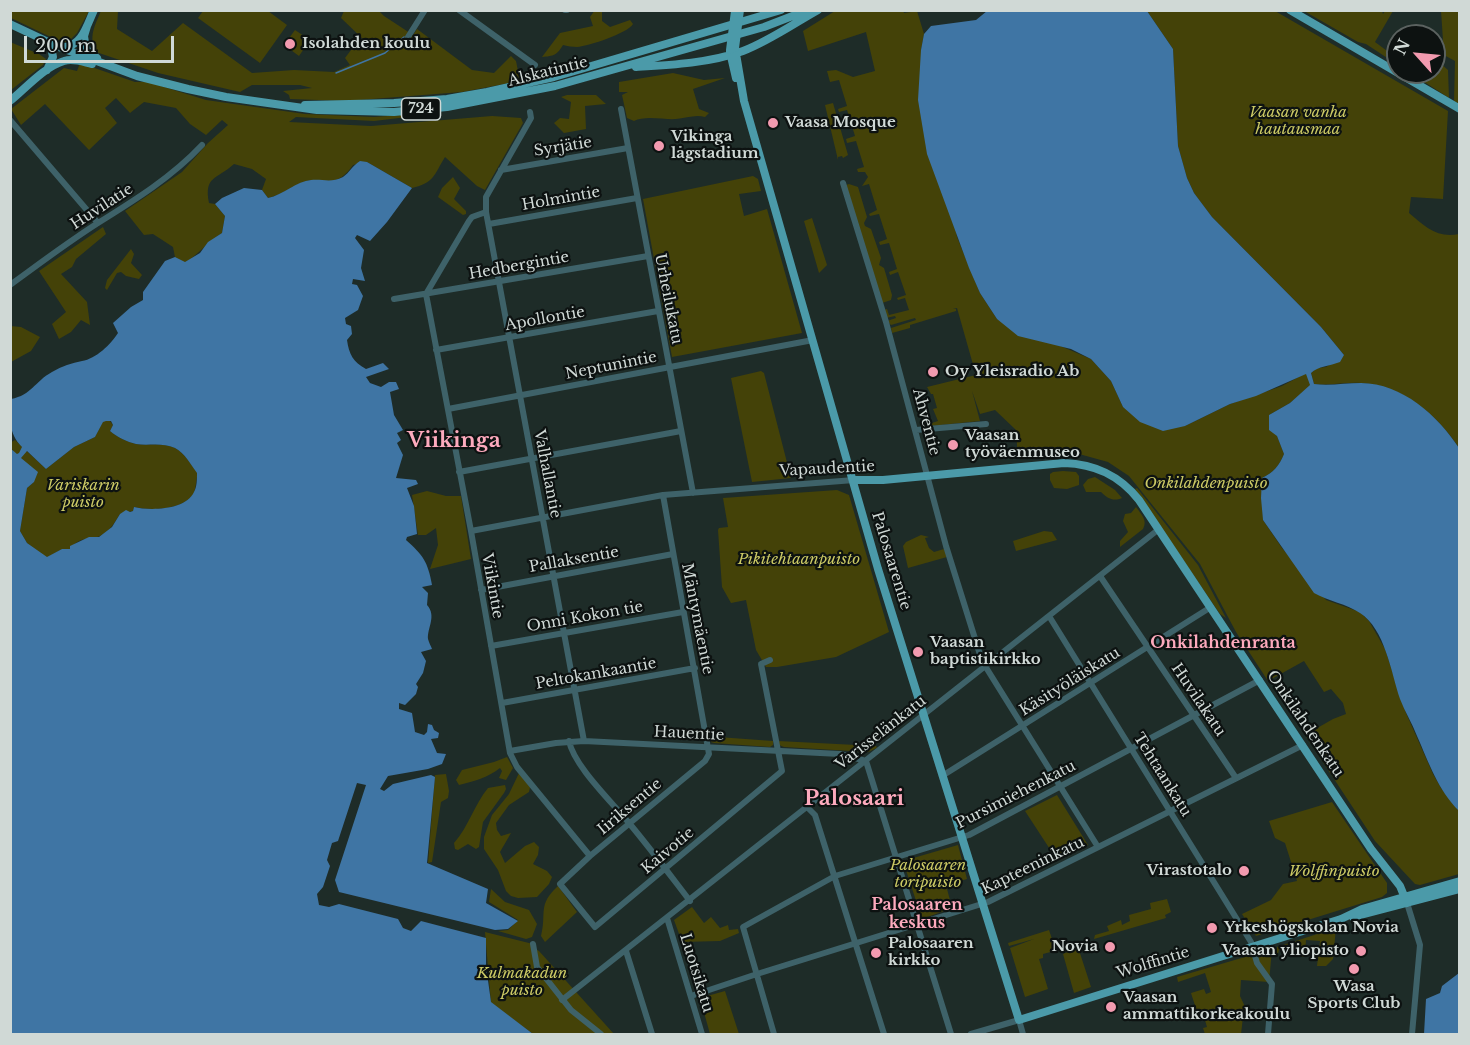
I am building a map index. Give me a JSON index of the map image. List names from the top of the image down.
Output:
{
  "streets": {
    "main road": [
      "Alskatintie",
      "724",
      "Vapaudentie",
      "Palosaarentie",
      "Onkilahdenkatu",
      "Wolffintie"
    ],
    "street": [
      "Syrjätie",
      "Holmintie",
      "Huvilatie",
      "Hedbergintie",
      "Urheilukatu",
      "Apollontie",
      "Neptunintie",
      "Ahventie",
      "Valhallantie",
      "Pallaksentie",
      "Viikintie",
      "Onni Kokon tie",
      "Mäntymäentie",
      "Peltokankaantie",
      "Käsityöläiskatu",
      "Huvilakatu",
      "Varisselänkatu",
      "Hauentie",
      "Tehtaankatu",
      "Pursimiehenkatu",
      "Iiriksentie",
      "Kaivotie",
      "Kapteeninkatu",
      "Luotsikatu"
    ]
  },
  "crossings": [
    ["Syrjätie", "Urheilukatu"],
    ["Holmintie", "Urheilukatu"],
    ["Holmintie", "Valhallantie"],
    ["Hedbergintie", "Urheilukatu"],
    ["Hedbergintie", "Valhallantie"],
    ["Hedbergintie", "Viikintie"],
    ["Urheilukatu", "Apollontie"],
    ["Urheilukatu", "Neptunintie"],
    ["Urheilukatu", "Vapaudentie"],
    ["Apollontie", "Valhallantie"],
    ["Apollontie", "Viikintie"],
    ["Neptunintie", "Valhallantie"],
    ["Neptunintie", "Palosaarentie"],
    ["Neptunintie", "Viikintie"],
    ["Ahventie", "Vapaudentie"],
    ["Ahventie", "Käsityöläiskatu"],
    ["Ahventie", "Varisselänkatu"],
    ["Ahventie", "Pursimiehenkatu"],
    ["Ahventie", "Kapteeninkatu"],
    ["Vapaudentie", "Valhallantie"],
    ["Vapaudentie", "Palosaarentie"],
    ["Vapaudentie", "Viikintie"],
    ["Vapaudentie", "Mäntymäentie"],
    ["Vapaudentie", "Onkilahdenkatu"],
    ["Vapaudentie", "Varisselänkatu"],
    ["Valhallantie", "Pallaksentie"],
    ["Valhallantie", "Onni Kokon tie"],
    ["Valhallantie", "Peltokankaantie"],
    ["Valhallantie", "Hauentie"],
    ["Pallaksentie", "Viikintie"],
    ["Pallaksentie", "Mäntymäentie"],
    ["Palosaarentie", "Käsityöläiskatu"],
    ["Palosaarentie", "Varisselänkatu"],
    ["Palosaarentie", "Pursimiehenkatu"],
    ["Palosaarentie", "Kapteeninkatu"],
    ["Palosaarentie", "Wolffintie"],
    ["Viikintie", "Onni Kokon tie"],
    ["Viikintie", "Peltokankaantie"],
    ["Viikintie", "Hauentie"],
    ["Viikintie", "Iiriksentie"],
    ["Onni Kokon tie", "Mäntymäentie"],
    ["Mäntymäentie", "Peltokankaantie"],
    ["Mäntymäentie", "Hauentie"],
    ["Mäntymäentie", "Iiriksentie"],
    ["Käsityöläiskatu", "Huvilakatu"],
    ["Käsityöläiskatu", "Onkilahdenkatu"],
    ["Käsityöläiskatu", "Tehtaankatu"],
    ["Huvilakatu", "Varisselänkatu"],
    ["Huvilakatu", "Pursimiehenkatu"],
    ["Huvilakatu", "Kapteeninkatu"],
    ["Onkilahdenkatu", "Varisselänkatu"],
    ["Onkilahdenkatu", "Pursimiehenkatu"],
    ["Onkilahdenkatu", "Kapteeninkatu"],
    ["Onkilahdenkatu", "Wolffintie"],
    ["Varisselänkatu", "Hauentie"],
    ["Varisselänkatu", "Tehtaankatu"],
    ["Varisselänkatu", "Luotsikatu"],
    ["Hauentie", "Iiriksentie"],
    ["Hauentie", "Kaivotie"],
    ["Tehtaankatu", "Pursimiehenkatu"],
    ["Tehtaankatu", "Kapteeninkatu"],
    ["Tehtaankatu", "Wolffintie"],
    ["Pursimiehenkatu", "Kapteeninkatu"],
    ["Iiriksentie", "Kaivotie"],
    ["Kapteeninkatu", "Luotsikatu"]
  ],
  "districts": [
    "Viikinga",
    "Onkilahdenranta",
    "Palosaari",
    "Palosaaren keskus"
  ],
  "parks": [
    "Vaasan vanha hautausmaa",
    "Onkilahdenpuisto",
    "Variskarin puisto",
    "Pikitehtaanpuisto",
    "Palosaaren toripuisto",
    "Wolffinpuisto",
    "Kulmakadun puisto"
  ],
  "places": [
    "Isolahden koulu",
    "Vaasa Mosque",
    "Vikinga lågstadium",
    "Oy Yleisradio Ab",
    "Vaasan työväenmuseo",
    "Vaasan baptistikirkko",
    "Virastotalo",
    "Yrkeshögskolan Novia",
    "Novia",
    "Vaasan yliopisto",
    "Palosaaren kirkko",
    "Wasa Sports Club",
    "Vaasan ammattikorkeakoulu"
  ],
  "scale_bar": "200 m",
  "north": "top left"
}
